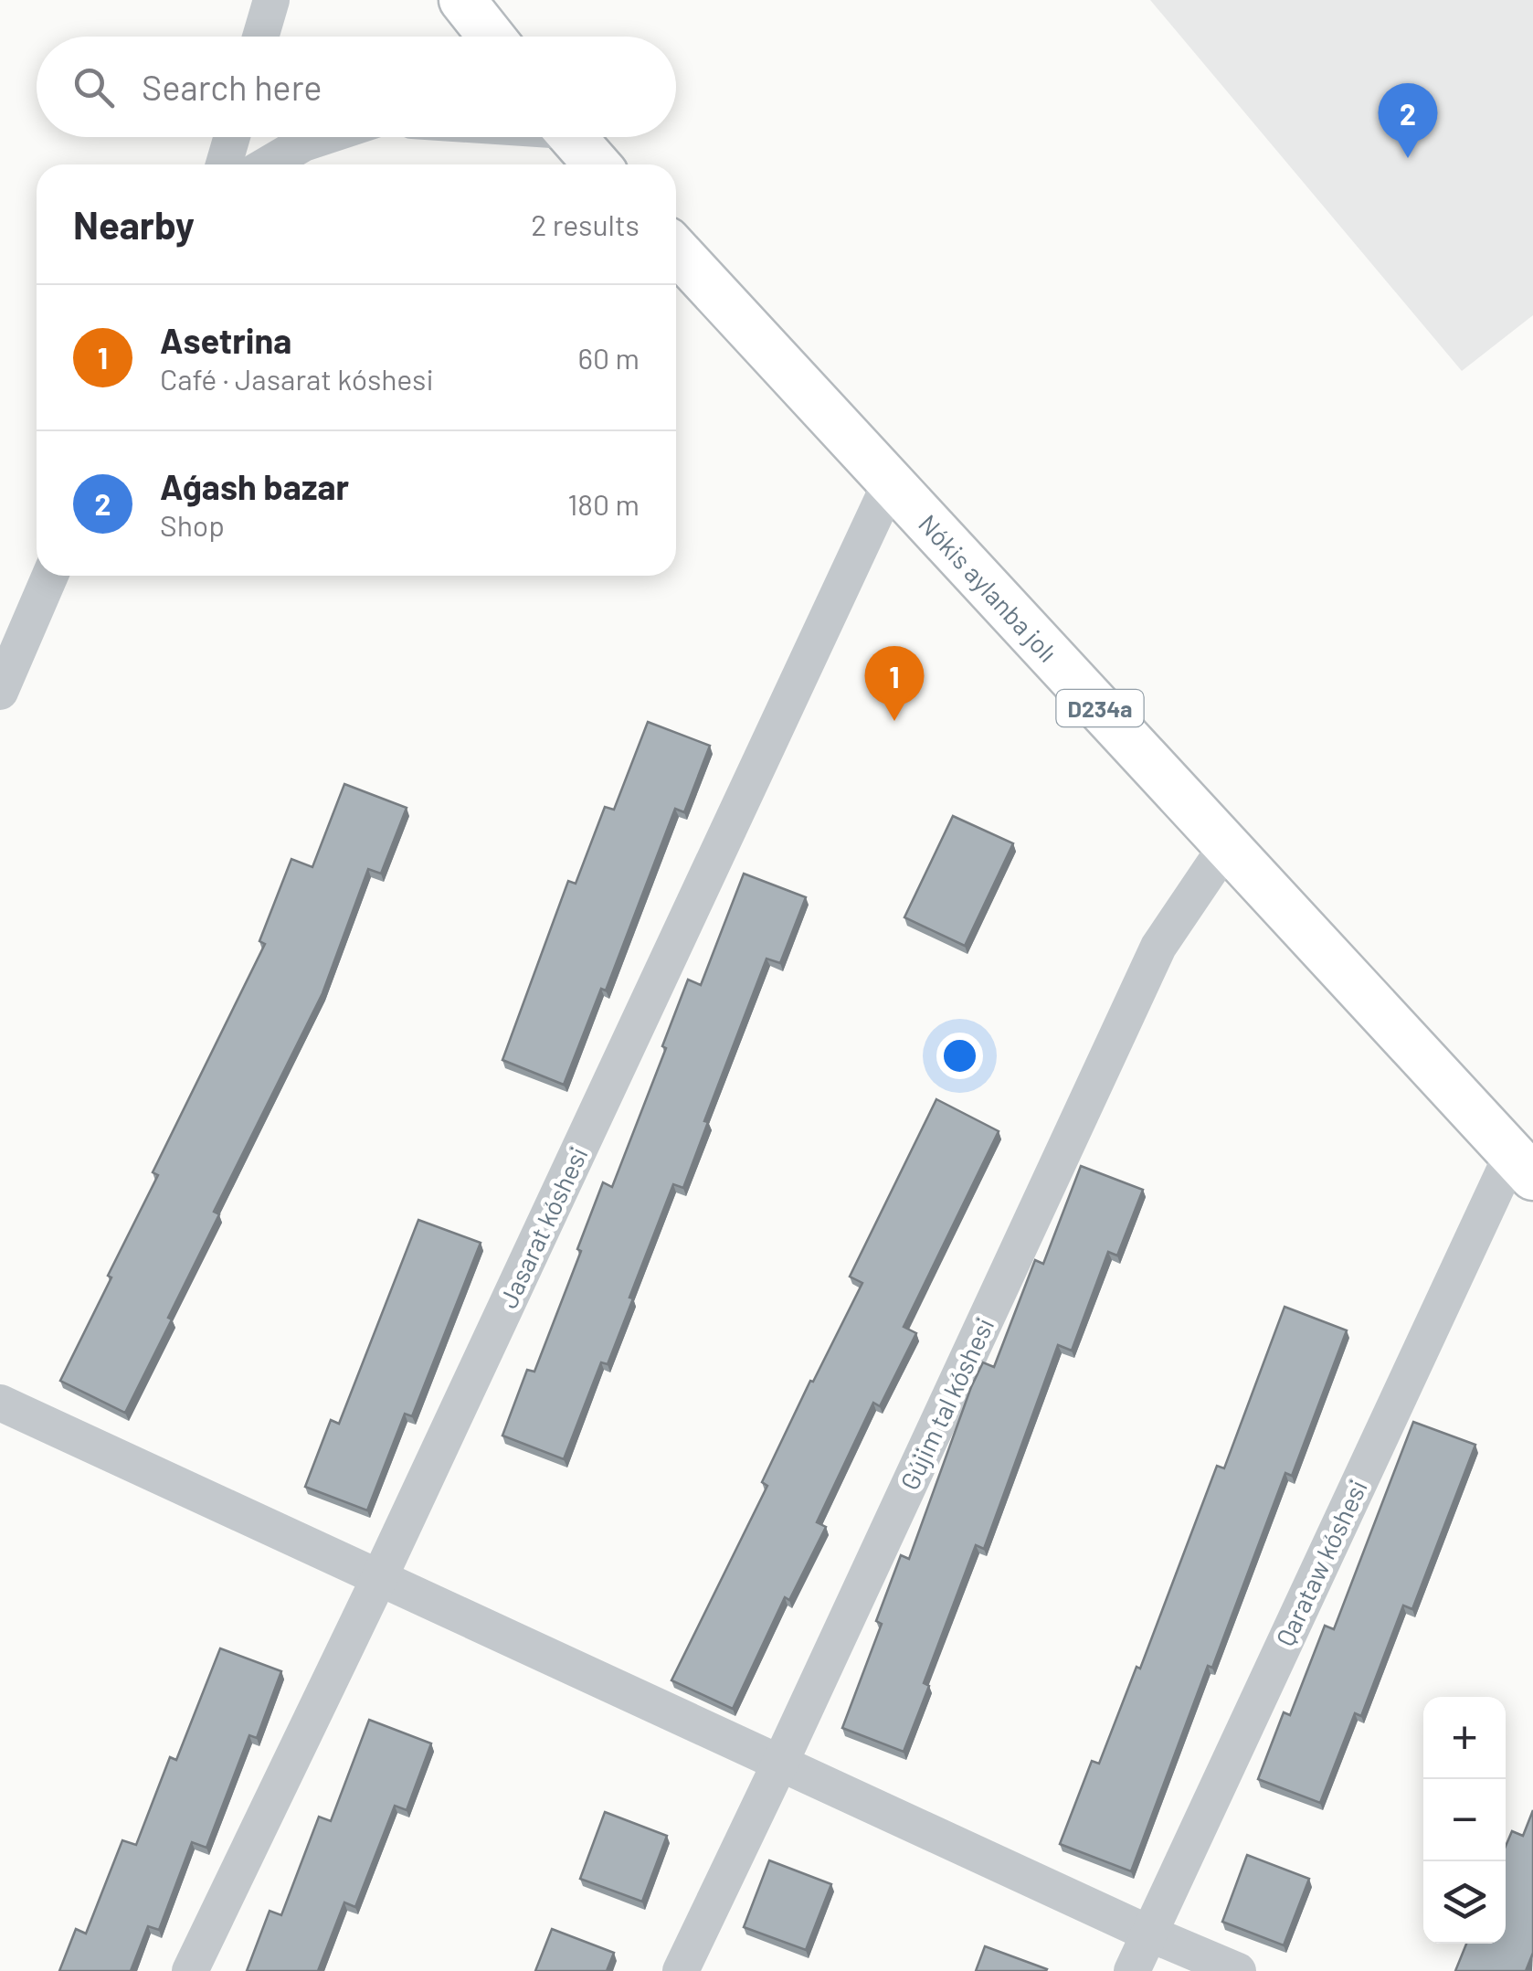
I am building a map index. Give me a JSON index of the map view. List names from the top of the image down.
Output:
{
  "streets": {
    "main road": ["Nókis aylanba jolı", "D234a"],
    "street": ["Jasarat kóshesi", "Gújim tal kóshesi", "Qarataw kóshesi"]
  },
  "crossings": [
    ["Nókis aylanba jolı", "Jasarat kóshesi"],
    ["Nókis aylanba jolı", "Gújim tal kóshesi"],
    ["Nókis aylanba jolı", "Qarataw kóshesi"]
  ],
  "page": {
    "search": "Search here",
    "pins": ["2", "1"],
    "heading": ["Nearby", "2 results"],
    "list": [
      {
        "mark": "1",
        "name": "Asetrina",
        "note": "Café · Jasarat kóshesi",
        "value": "60 m"
      },
      {
        "mark": "2",
        "name": "Aǵash bazar",
        "note": "Shop",
        "value": "180 m"
      }
    ],
    "map_buttons": ["+", "−"]
  }
}
